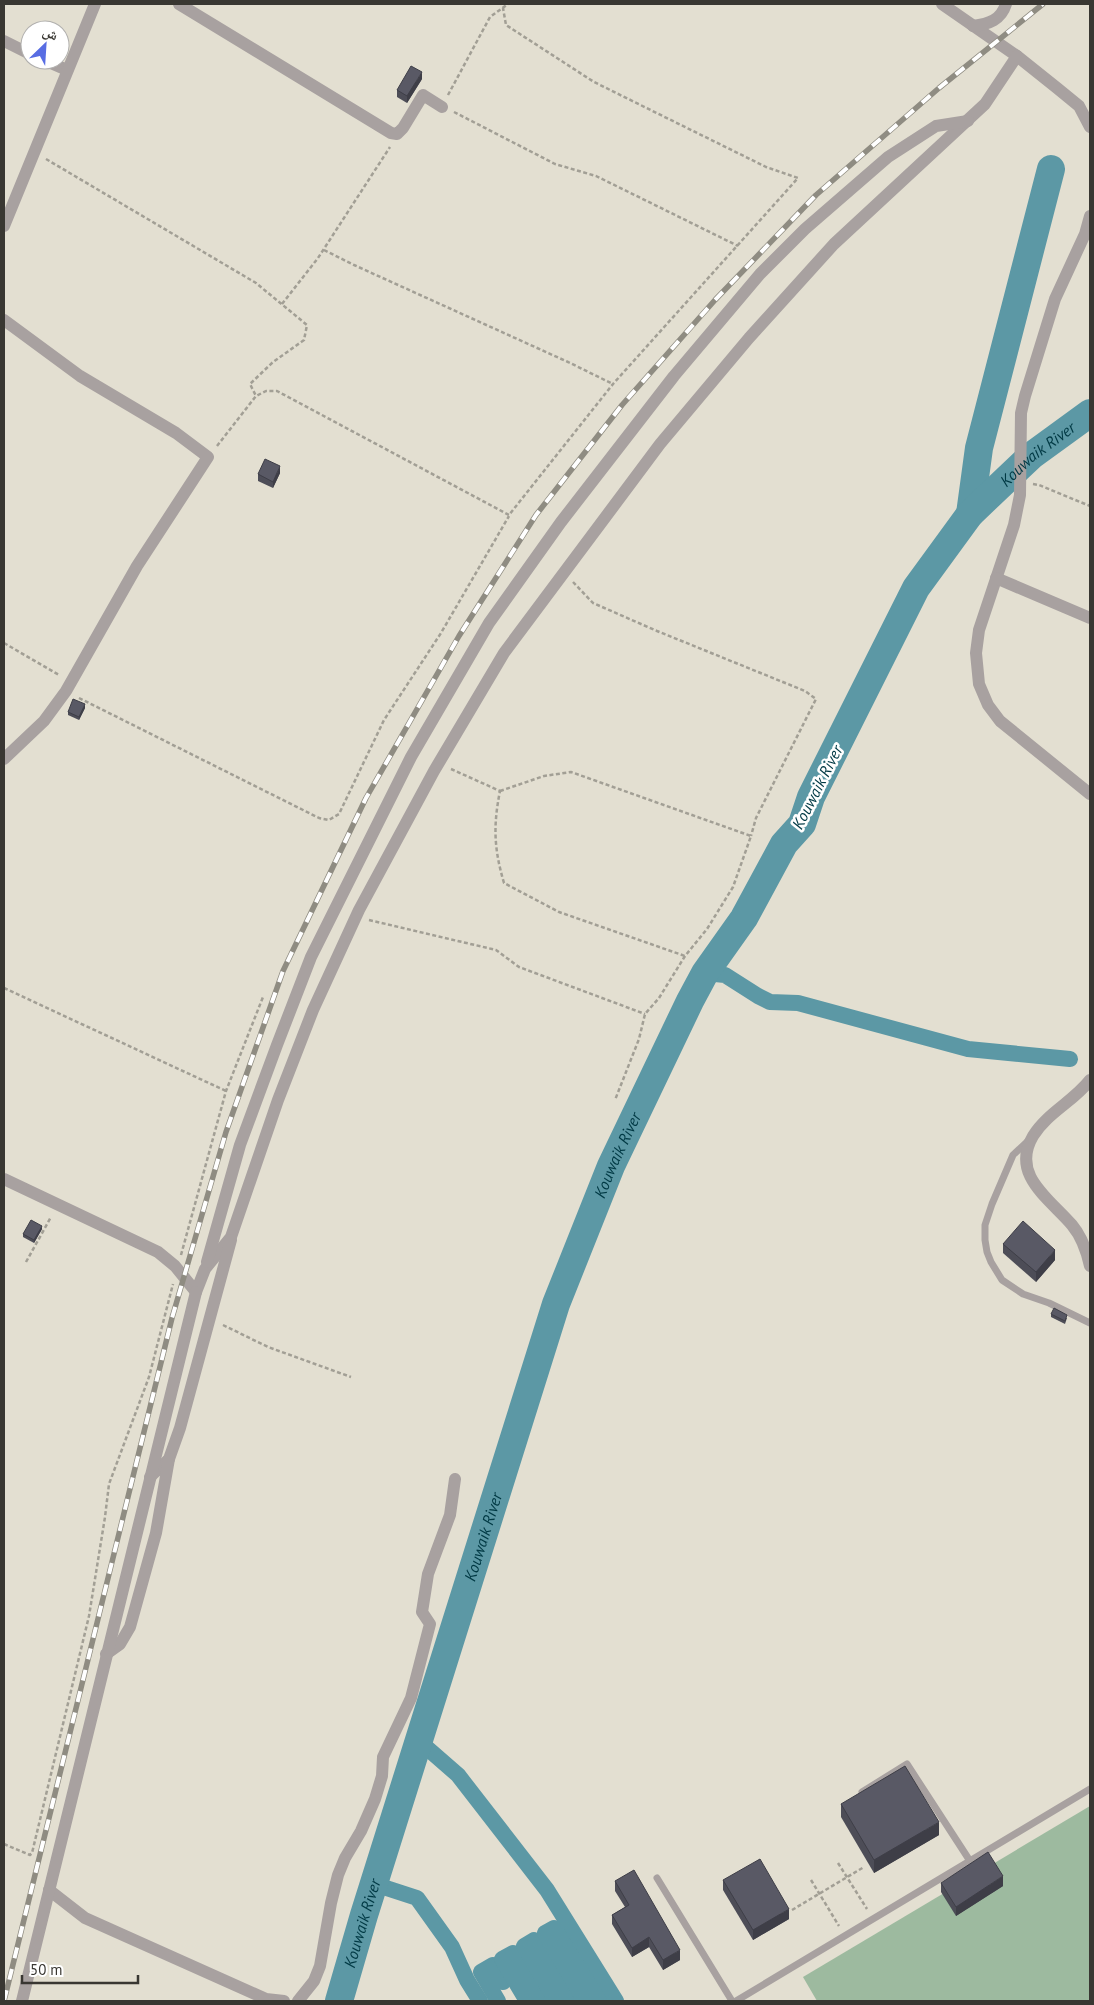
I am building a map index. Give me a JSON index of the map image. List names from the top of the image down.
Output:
{
  "water": ["Kouwaik River"],
  "scale_bar": "50 m",
  "north": "top right"
}
